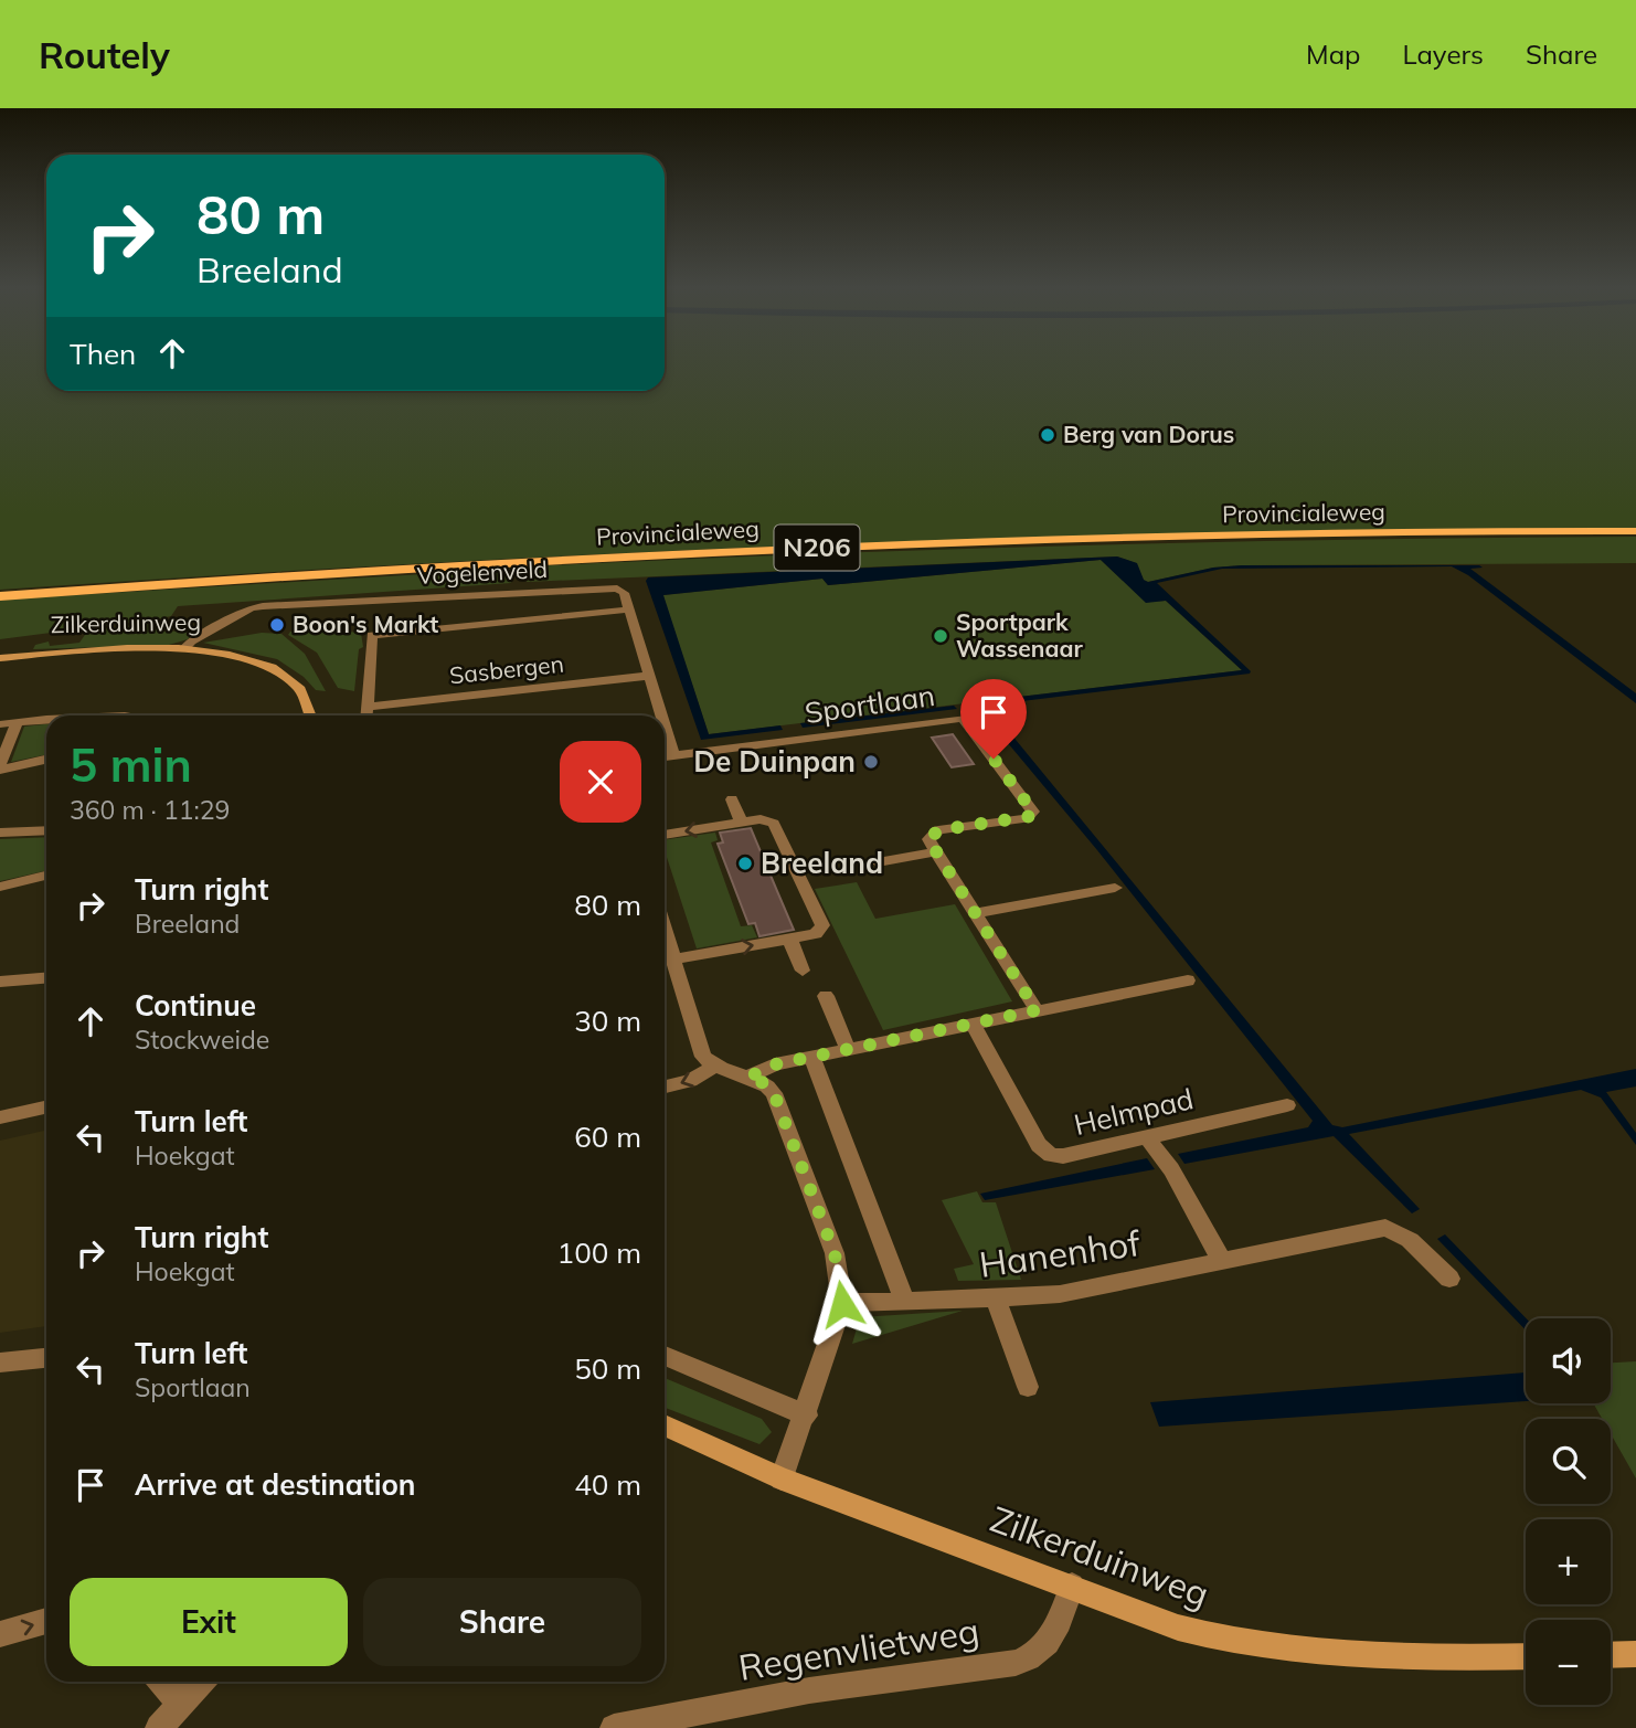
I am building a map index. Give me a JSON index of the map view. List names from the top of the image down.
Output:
{
  "streets": {
    "main road": ["Provincialeweg", "N206"],
    "street": [
      "Vogelenveld",
      "Zilkerduinweg",
      "Sasbergen",
      "Sportlaan",
      "Helmpad",
      "Hanenhof",
      "Regenvlietweg"
    ]
  },
  "crossings": [
    ["Vogelenveld", "Zilkerduinweg"],
    ["Zilkerduinweg", "Regenvlietweg"]
  ],
  "places": [
    "Berg van Dorus",
    "Boon's Markt",
    "Sportpark Wassenaar",
    "De Duinpan",
    "Breeland"
  ],
  "page": {
    "header": "Routely",
    "nav": ["Map", "Layers", "Share"],
    "turn": ["80 m", "Breeland"],
    "then": "Then",
    "heading": ["5 min", "360 m · 11:29"],
    "list": [
      {
        "name": "Turn right",
        "note": "Breeland",
        "value": "80 m"
      },
      {
        "name": "Continue",
        "note": "Stockweide",
        "value": "30 m"
      },
      {
        "name": "Turn left",
        "note": "Hoekgat",
        "value": "60 m"
      },
      {
        "name": "Turn right",
        "note": "Hoekgat",
        "value": "100 m"
      },
      {
        "name": "Turn left",
        "note": "Sportlaan",
        "value": "50 m"
      },
      {
        "name": "Arrive at destination",
        "value": "40 m"
      }
    ],
    "map_buttons": ["+", "−"],
    "buttons": ["Exit", "Share"]
  }
}
